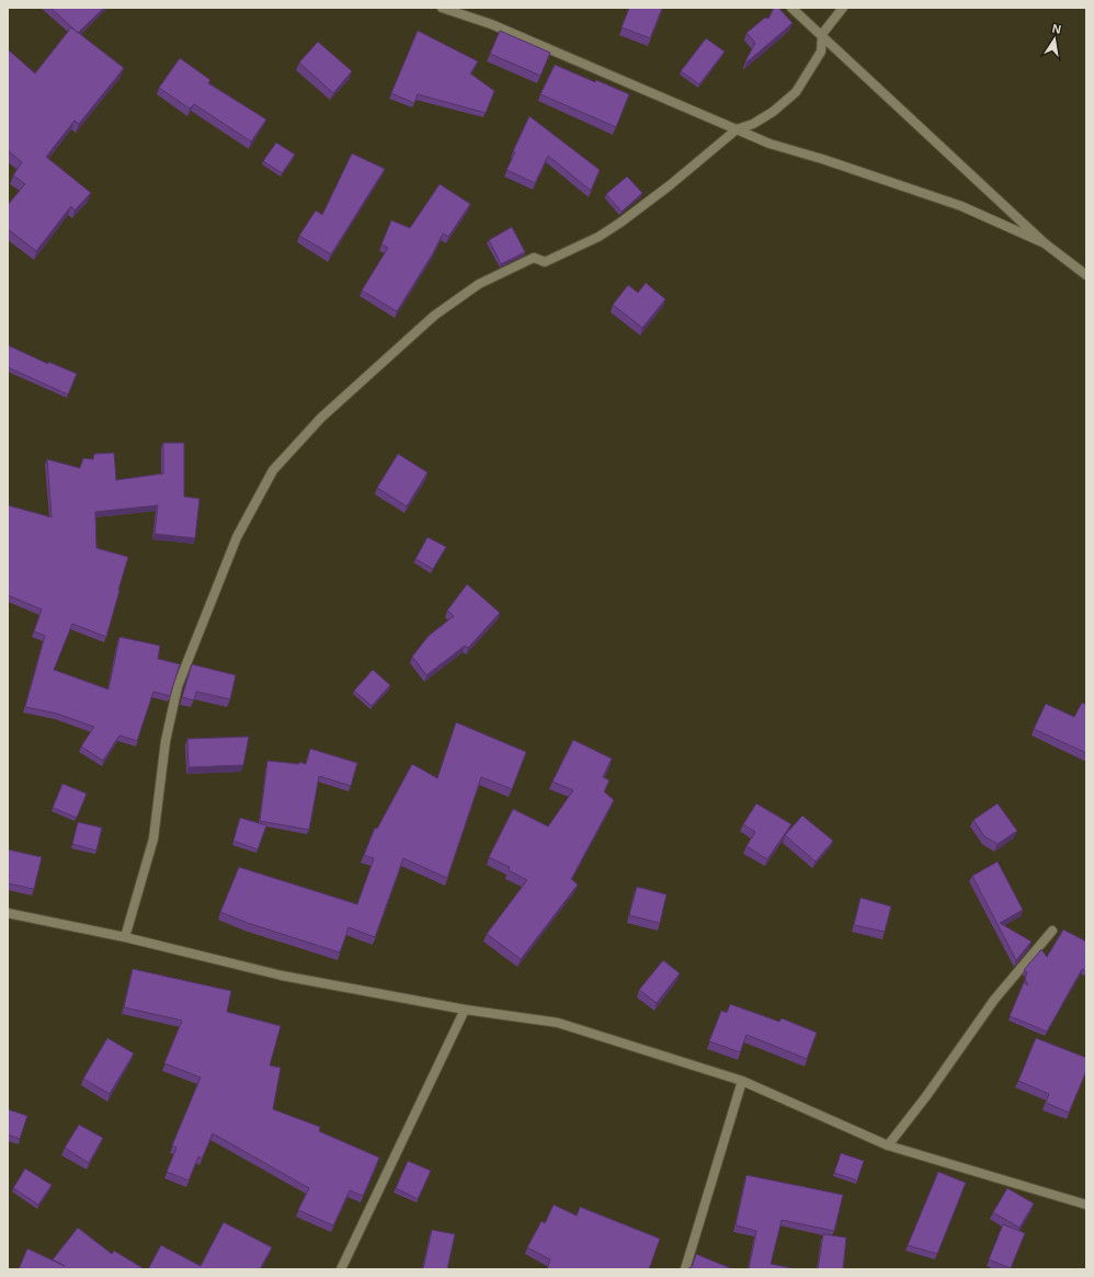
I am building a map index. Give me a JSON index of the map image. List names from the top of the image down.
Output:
{
  "north": "top"
}
